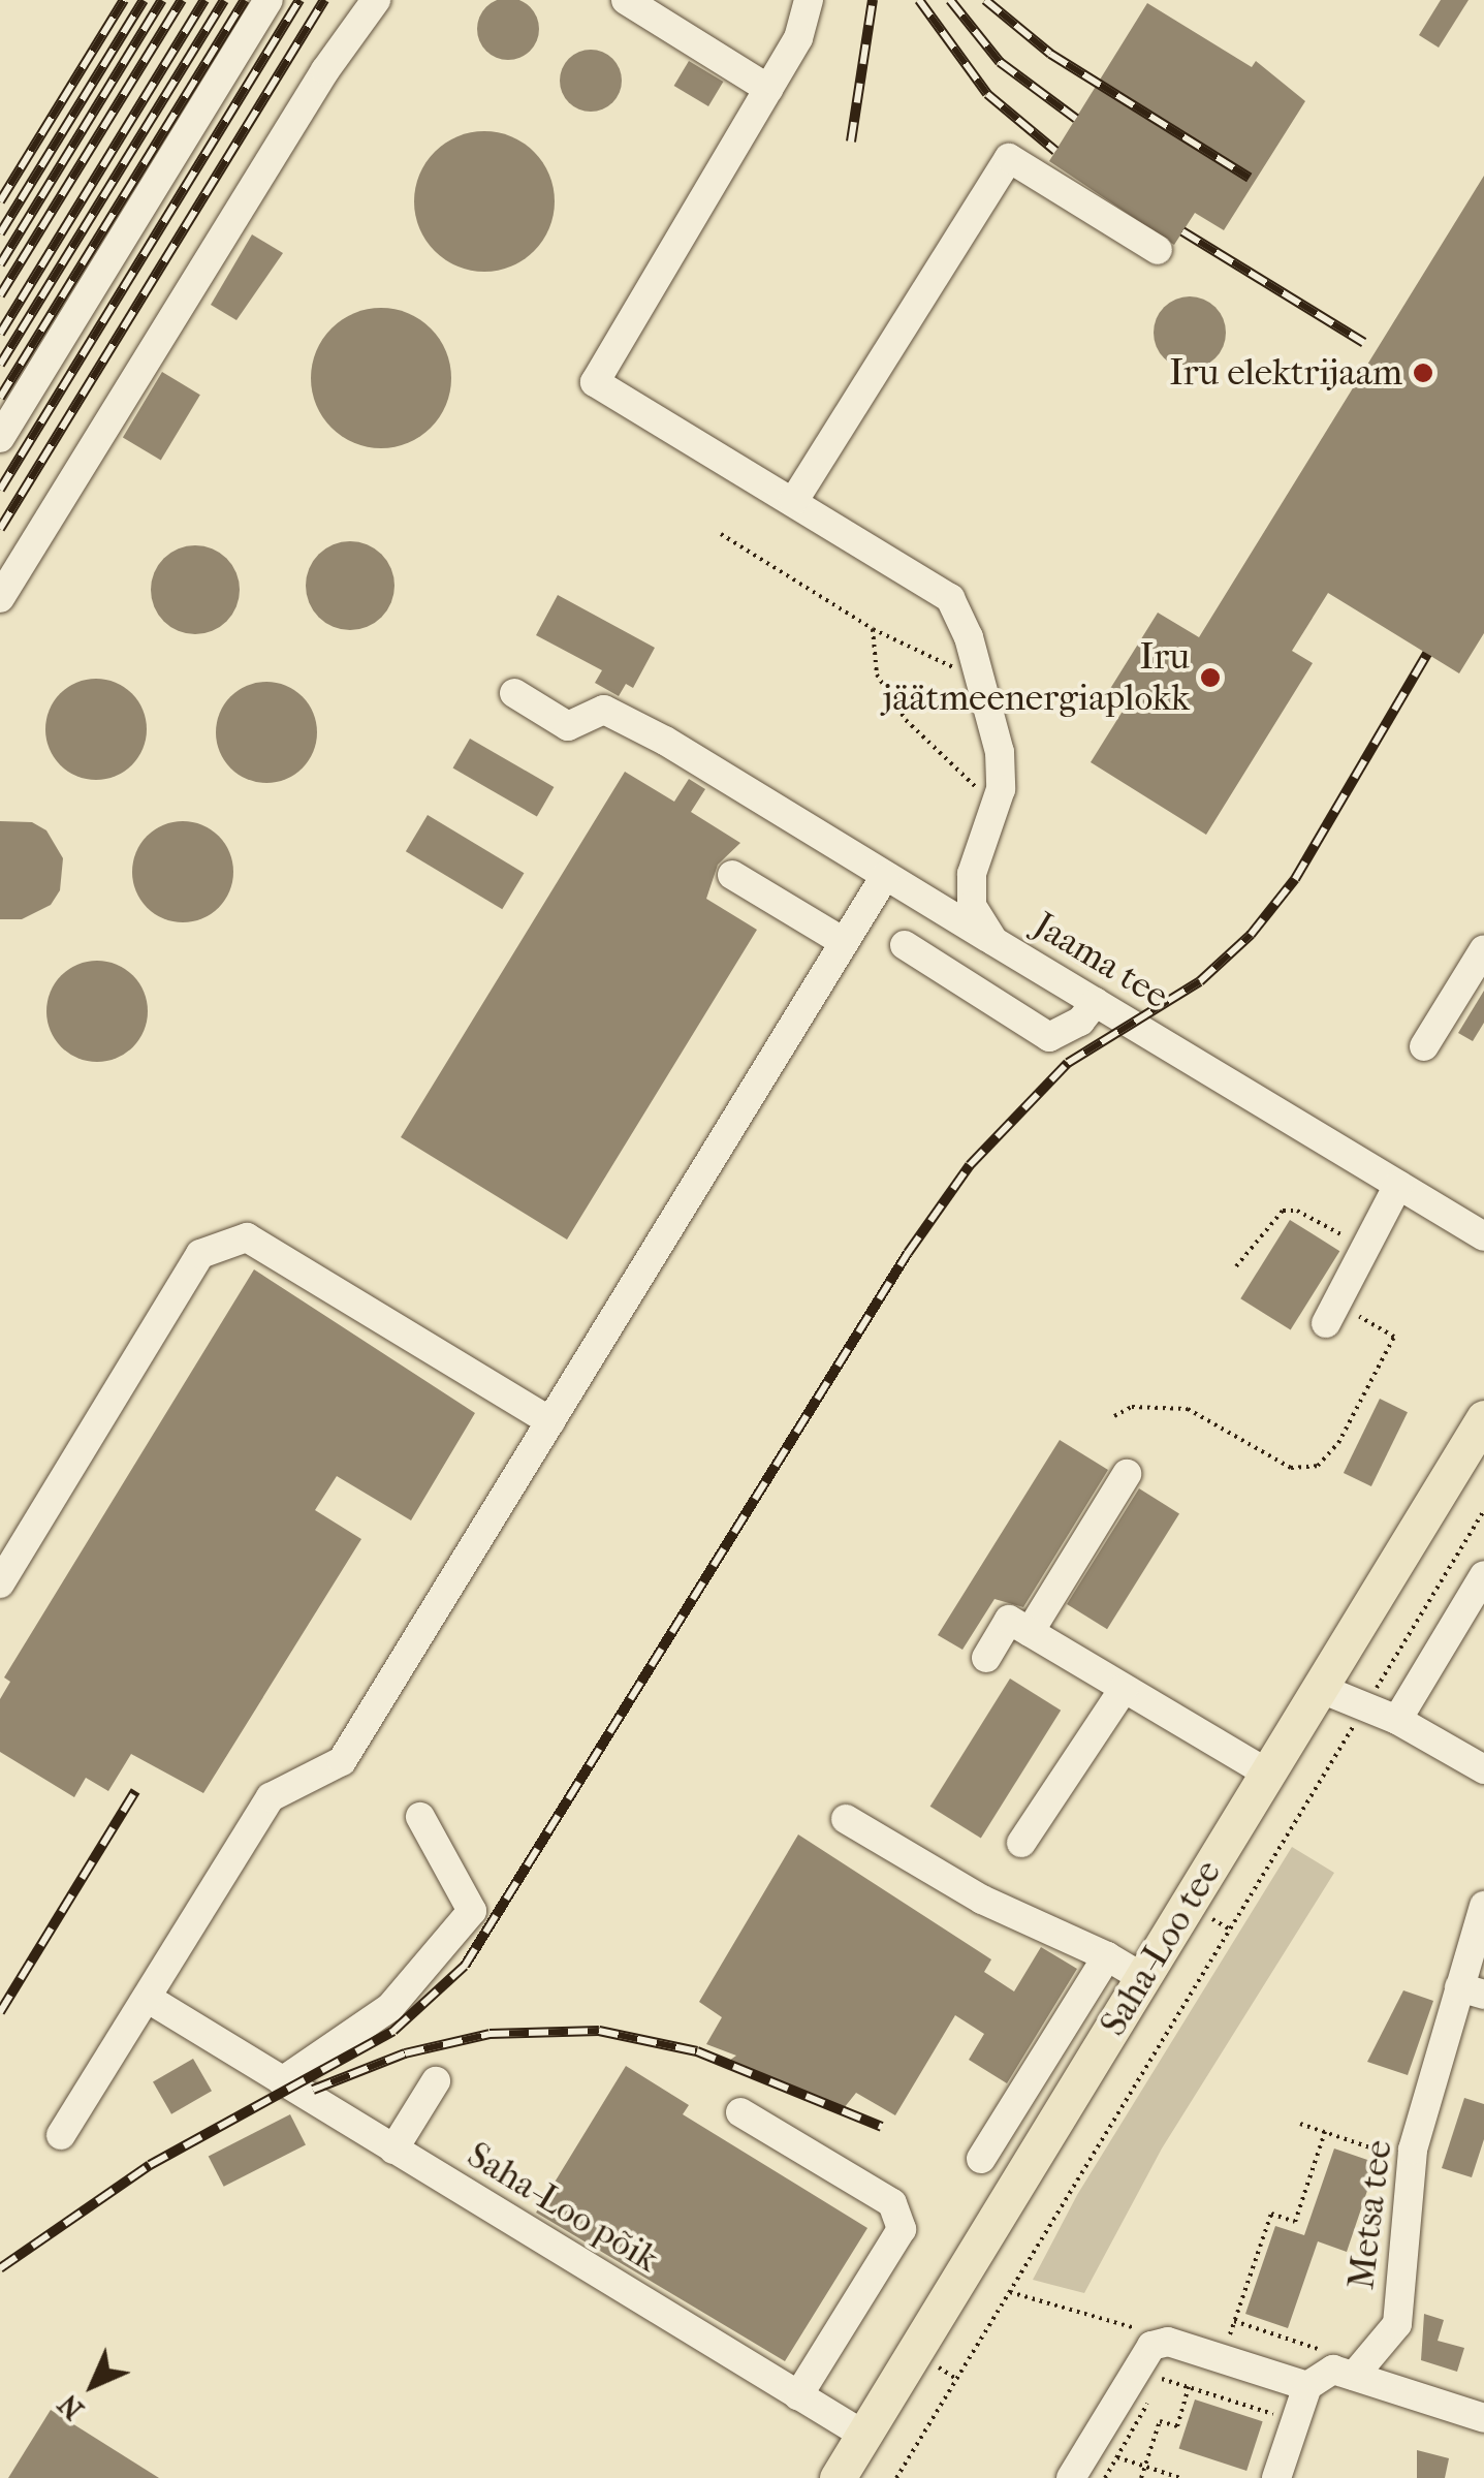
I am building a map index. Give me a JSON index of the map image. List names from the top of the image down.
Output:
{
  "streets": {
    "main road": ["Saha-Loo tee"],
    "street": ["Jaama tee", "Saha-Loo põik", "Metsa tee"]
  },
  "crossings": [
    ["Saha-Loo tee", "Saha-Loo põik"]
  ],
  "places": ["Iru elektrijaam", "Iru jäätmeenergiaplokk"],
  "north": "bottom left"
}
